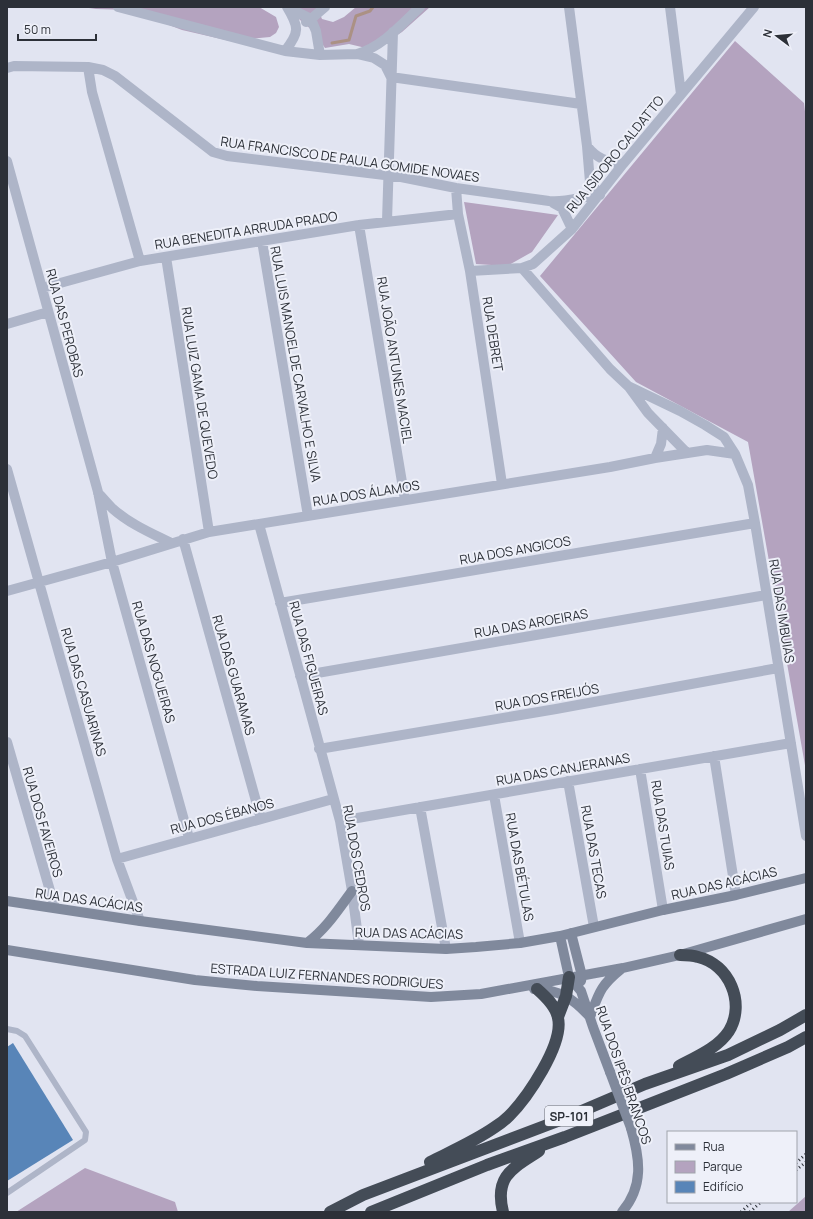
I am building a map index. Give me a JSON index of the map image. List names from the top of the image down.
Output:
{
  "streets": {
    "highway": ["SP-101"],
    "street": [
      "RUA ISIDORO CALDATTO",
      "RUA FRANCISCO DE PAULA GOMIDE NOVAES",
      "RUA BENEDITA ARRUDA PRADO",
      "RUA DAS PEROBAS",
      "RUA DEBRET",
      "RUA JOÃO ANTUNES MACIEL",
      "RUA LUIS MANOEL DE CARVALHO E SILVA",
      "RUA LUIZ GAMA DE QUEVEDO",
      "RUA DOS ÁLAMOS",
      "RUA DOS ANGICOS",
      "RUA DAS IMBUIAS",
      "RUA DAS AROEIRAS",
      "RUA DAS FIGUEIRAS",
      "RUA DAS NOGUEIRAS",
      "RUA DAS GUARAMAS",
      "RUA DAS CASUARINAS",
      "RUA DOS FREIJÓS",
      "RUA DAS CANJERANAS",
      "RUA DOS ÉBANOS",
      "RUA DOS FAVEIROS",
      "RUA DAS TUIAS",
      "RUA DAS TECAS",
      "RUA DOS CEDROS",
      "RUA DAS BÉTULAS",
      "RUA DAS ACÁCIAS",
      "ESTRADA LUIZ FERNANDES RODRIGUES",
      "RUA DOS IPÊS BRANCOS"
    ]
  },
  "crossings": [
    ["RUA ISIDORO CALDATTO", "RUA FRANCISCO DE PAULA GOMIDE NOVAES"],
    ["RUA ISIDORO CALDATTO", "RUA DEBRET"],
    ["RUA FRANCISCO DE PAULA GOMIDE NOVAES", "RUA DEBRET"],
    ["RUA BENEDITA ARRUDA PRADO", "RUA DAS PEROBAS"],
    ["RUA BENEDITA ARRUDA PRADO", "RUA DEBRET"],
    ["RUA BENEDITA ARRUDA PRADO", "RUA JOÃO ANTUNES MACIEL"],
    ["RUA BENEDITA ARRUDA PRADO", "RUA LUIS MANOEL DE CARVALHO E SILVA"],
    ["RUA BENEDITA ARRUDA PRADO", "RUA LUIZ GAMA DE QUEVEDO"],
    ["RUA DAS PEROBAS", "RUA DAS NOGUEIRAS"],
    ["RUA DEBRET", "RUA DOS ÁLAMOS"],
    ["RUA JOÃO ANTUNES MACIEL", "RUA DOS ÁLAMOS"],
    ["RUA LUIS MANOEL DE CARVALHO E SILVA", "RUA DOS ÁLAMOS"],
    ["RUA LUIZ GAMA DE QUEVEDO", "RUA DOS ÁLAMOS"],
    ["RUA DOS ÁLAMOS", "RUA DAS IMBUIAS"],
    ["RUA DOS ÁLAMOS", "RUA DAS FIGUEIRAS"],
    ["RUA DOS ÁLAMOS", "RUA DAS NOGUEIRAS"],
    ["RUA DOS ÁLAMOS", "RUA DAS GUARAMAS"],
    ["RUA DOS ÁLAMOS", "RUA DAS CASUARINAS"],
    ["RUA DOS ANGICOS", "RUA DAS IMBUIAS"],
    ["RUA DOS ANGICOS", "RUA DAS FIGUEIRAS"],
    ["RUA DAS IMBUIAS", "RUA DAS AROEIRAS"],
    ["RUA DAS IMBUIAS", "RUA DOS FREIJÓS"],
    ["RUA DAS IMBUIAS", "RUA DAS CANJERANAS"],
    ["RUA DAS AROEIRAS", "RUA DAS FIGUEIRAS"],
    ["RUA DAS FIGUEIRAS", "RUA DOS FREIJÓS"],
    ["RUA DAS FIGUEIRAS", "RUA DOS ÉBANOS"],
    ["RUA DAS FIGUEIRAS", "RUA DOS CEDROS"],
    ["RUA DAS NOGUEIRAS", "RUA DOS ÉBANOS"],
    ["RUA DAS GUARAMAS", "RUA DOS ÉBANOS"],
    ["RUA DAS CASUARINAS", "RUA DOS ÉBANOS"],
    ["RUA DAS CASUARINAS", "RUA DAS ACÁCIAS"],
    ["RUA DAS CANJERANAS", "RUA DAS TUIAS"],
    ["RUA DAS CANJERANAS", "RUA DAS TECAS"],
    ["RUA DAS CANJERANAS", "RUA DOS CEDROS"],
    ["RUA DAS CANJERANAS", "RUA DAS BÉTULAS"],
    ["RUA DOS ÉBANOS", "RUA DOS CEDROS"],
    ["RUA DOS FAVEIROS", "RUA DAS ACÁCIAS"],
    ["RUA DAS TUIAS", "RUA DAS ACÁCIAS"],
    ["RUA DAS TECAS", "RUA DAS ACÁCIAS"],
    ["RUA DOS CEDROS", "RUA DAS ACÁCIAS"],
    ["RUA DAS BÉTULAS", "RUA DAS ACÁCIAS"],
    ["RUA DAS ACÁCIAS", "RUA DOS IPÊS BRANCOS"],
    ["ESTRADA LUIZ FERNANDES RODRIGUES", "RUA DOS IPÊS BRANCOS"]
  ],
  "legend": ["Rua", "Parque", "Edifício"],
  "scale_bar": "50 m",
  "north": "left"
}
